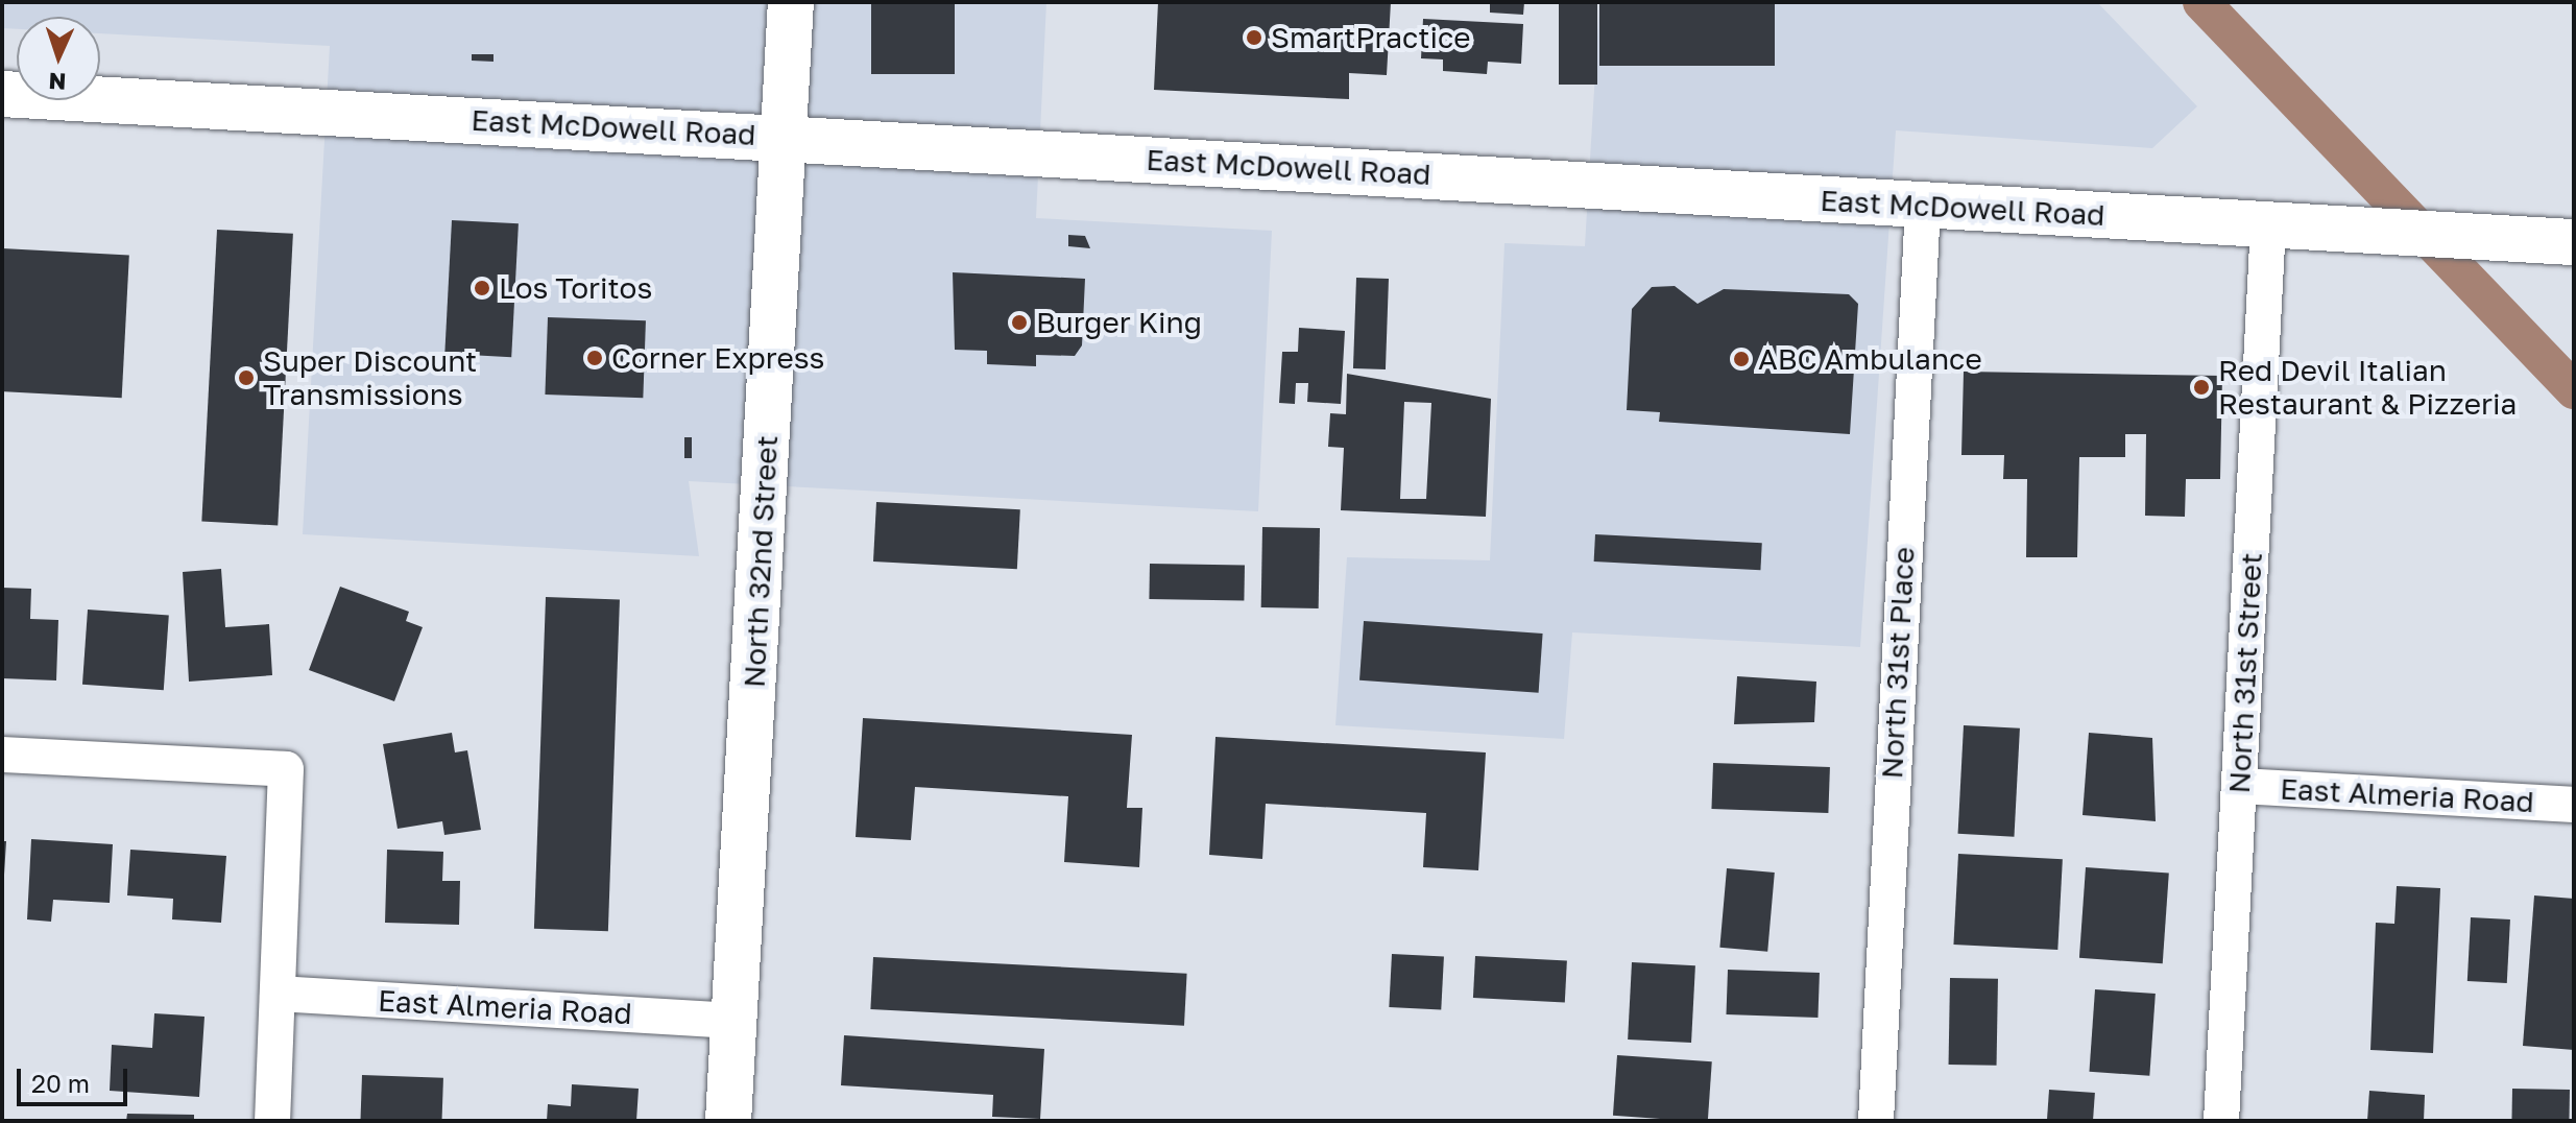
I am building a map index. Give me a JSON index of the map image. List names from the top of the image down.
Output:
{
  "streets": {
    "main road": ["East McDowell Road", "North 32nd Street"],
    "street": ["North 31st Place", "North 31st Street", "East Almeria Road"]
  },
  "crossings": [
    ["East McDowell Road", "North 32nd Street"],
    ["East McDowell Road", "North 31st Place"],
    ["East McDowell Road", "North 31st Street"],
    ["North 32nd Street", "East Almeria Road"],
    ["North 31st Street", "East Almeria Road"]
  ],
  "places": [
    "SmartPractice",
    "Los Toritos",
    "Burger King",
    "Corner Express",
    "ABC Ambulance",
    "Super Discount Transmissions",
    "Red Devil Italian Restaurant & Pizzeria"
  ],
  "scale_bar": "20 m",
  "north": "bottom"
}
